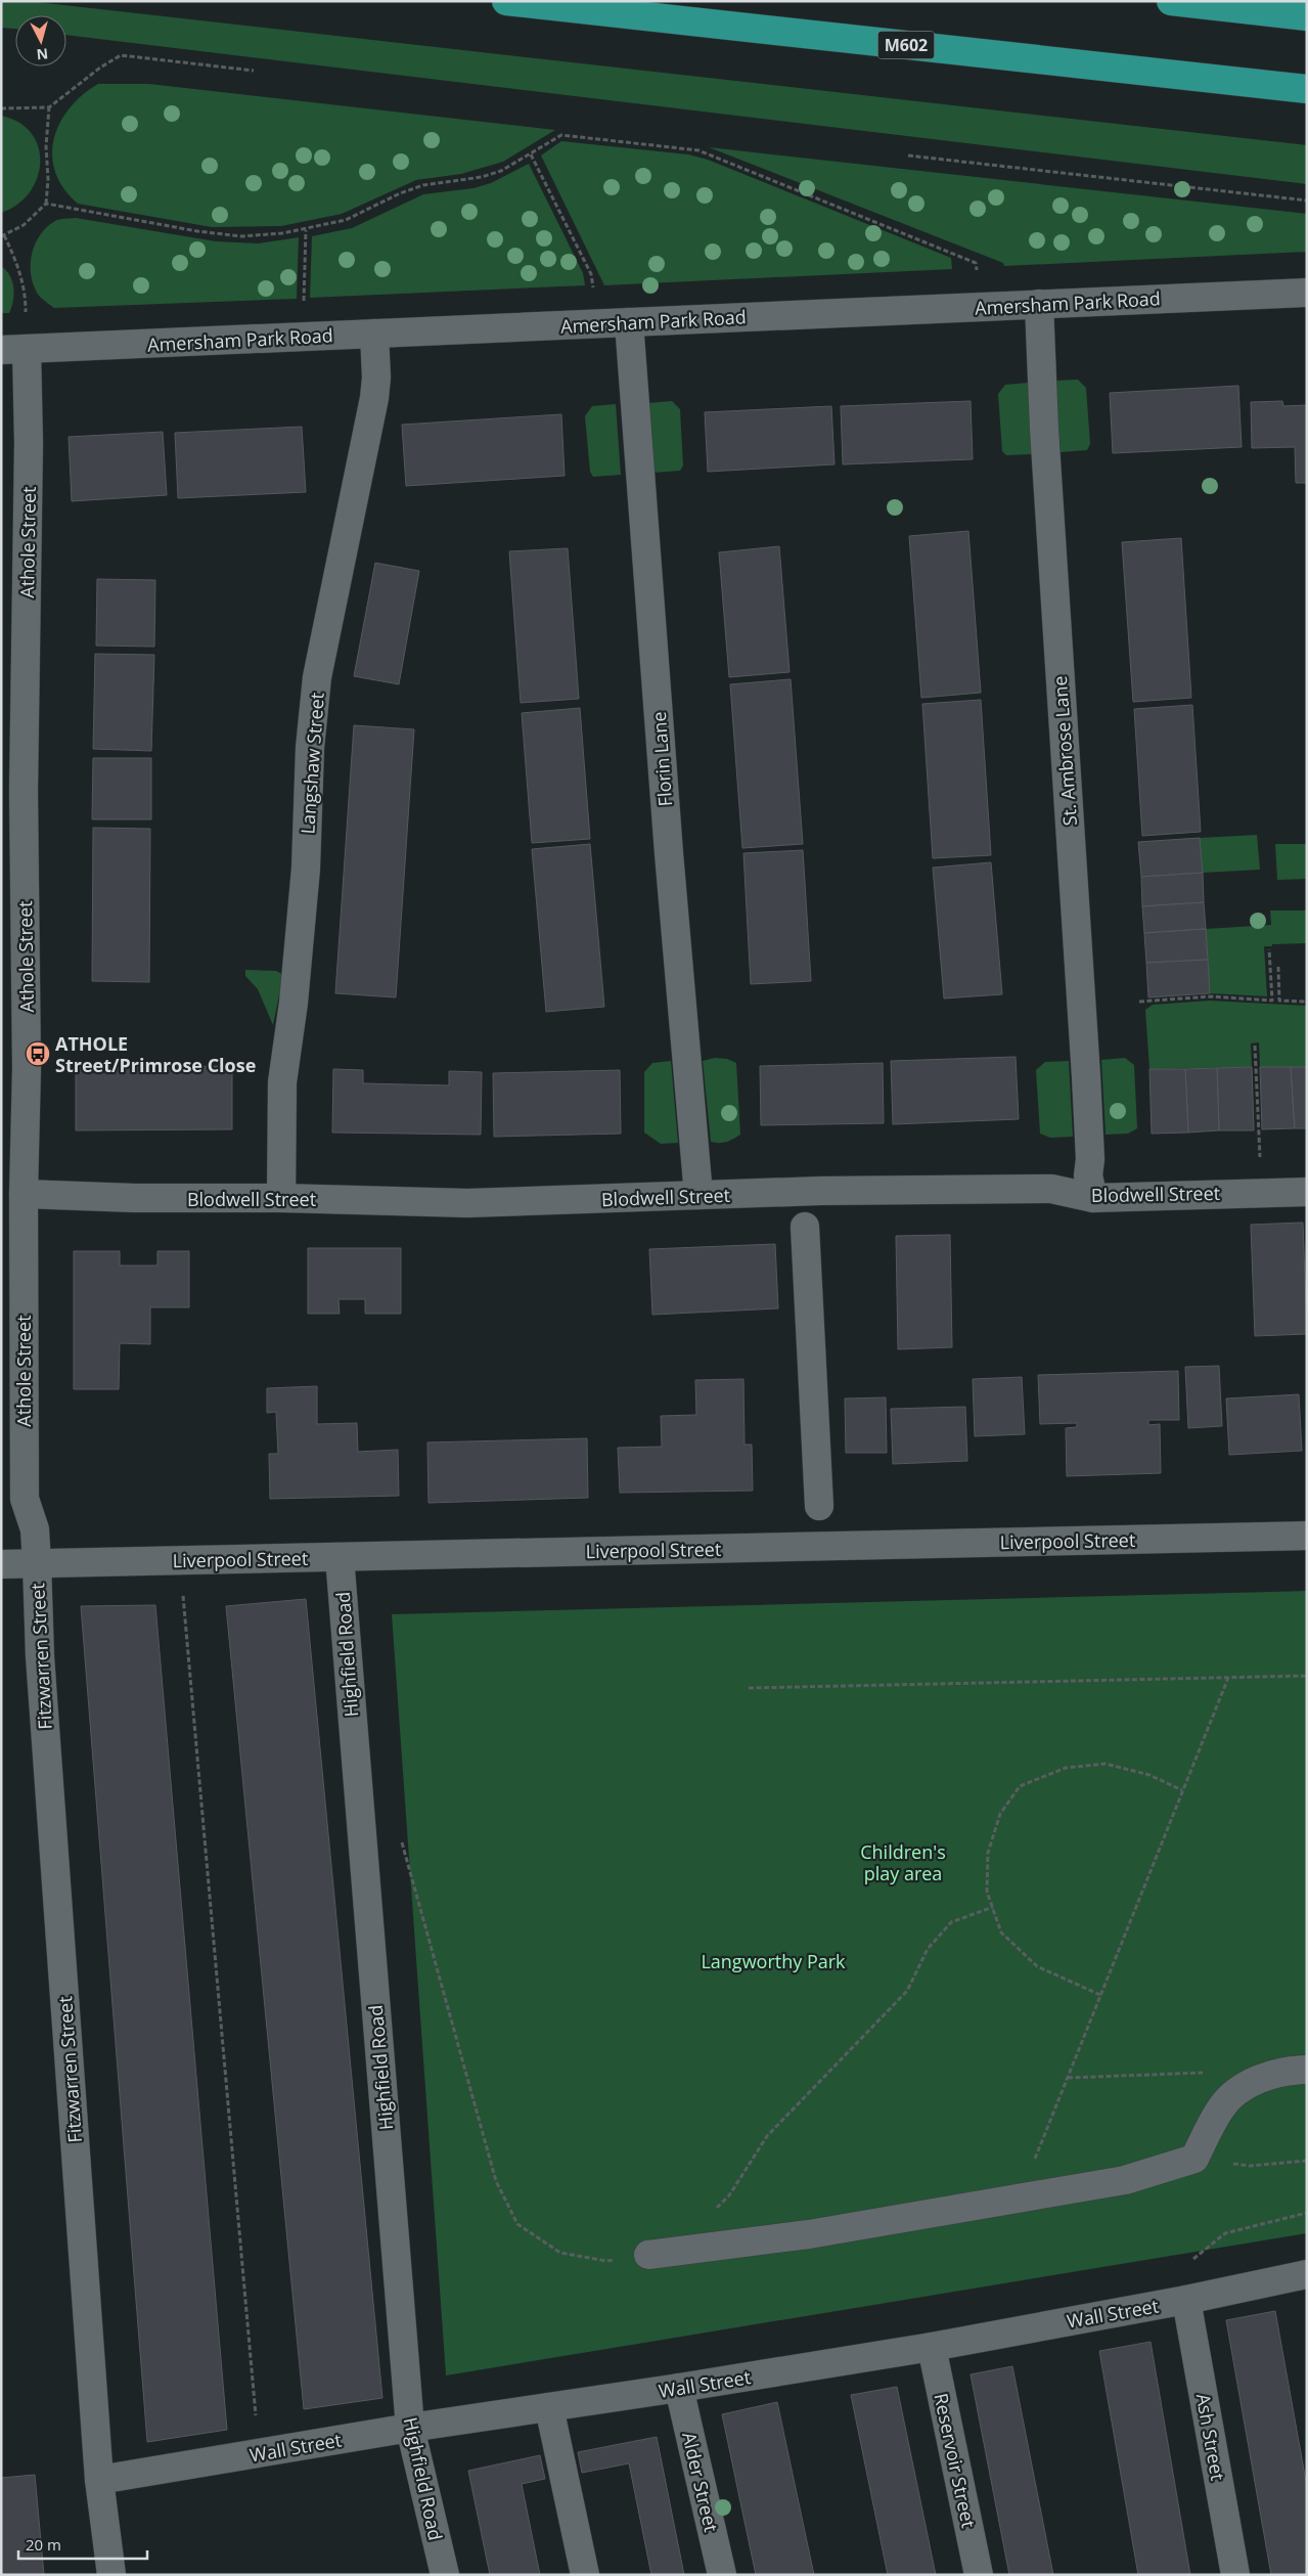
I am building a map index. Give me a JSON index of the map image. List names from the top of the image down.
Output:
{
  "streets": {
    "highway": ["M602"],
    "street": [
      "Amersham Park Road",
      "Athole Street",
      "St. Ambrose Lane",
      "Florin Lane",
      "Langshaw Street",
      "Blodwell Street",
      "Liverpool Street",
      "Highfield Road",
      "Fitzwarren Street",
      "Wall Street",
      "Ash Street",
      "Reservoir Street",
      "Alder Street"
    ]
  },
  "crossings": [
    ["Amersham Park Road", "Athole Street"],
    ["Amersham Park Road", "St. Ambrose Lane"],
    ["Amersham Park Road", "Florin Lane"],
    ["Amersham Park Road", "Langshaw Street"],
    ["Athole Street", "Blodwell Street"],
    ["Athole Street", "Liverpool Street"],
    ["Athole Street", "Fitzwarren Street"],
    ["St. Ambrose Lane", "Blodwell Street"],
    ["Florin Lane", "Blodwell Street"],
    ["Langshaw Street", "Blodwell Street"],
    ["Liverpool Street", "Highfield Road"],
    ["Liverpool Street", "Fitzwarren Street"],
    ["Highfield Road", "Wall Street"],
    ["Fitzwarren Street", "Wall Street"],
    ["Wall Street", "Ash Street"],
    ["Wall Street", "Reservoir Street"],
    ["Wall Street", "Alder Street"]
  ],
  "parks": ["Children's play area", "Langworthy Park"],
  "places": {
    "bus stop": ["ATHOLE Street/Primrose Close"]
  },
  "scale_bar": "20 m",
  "north": "bottom"
}
